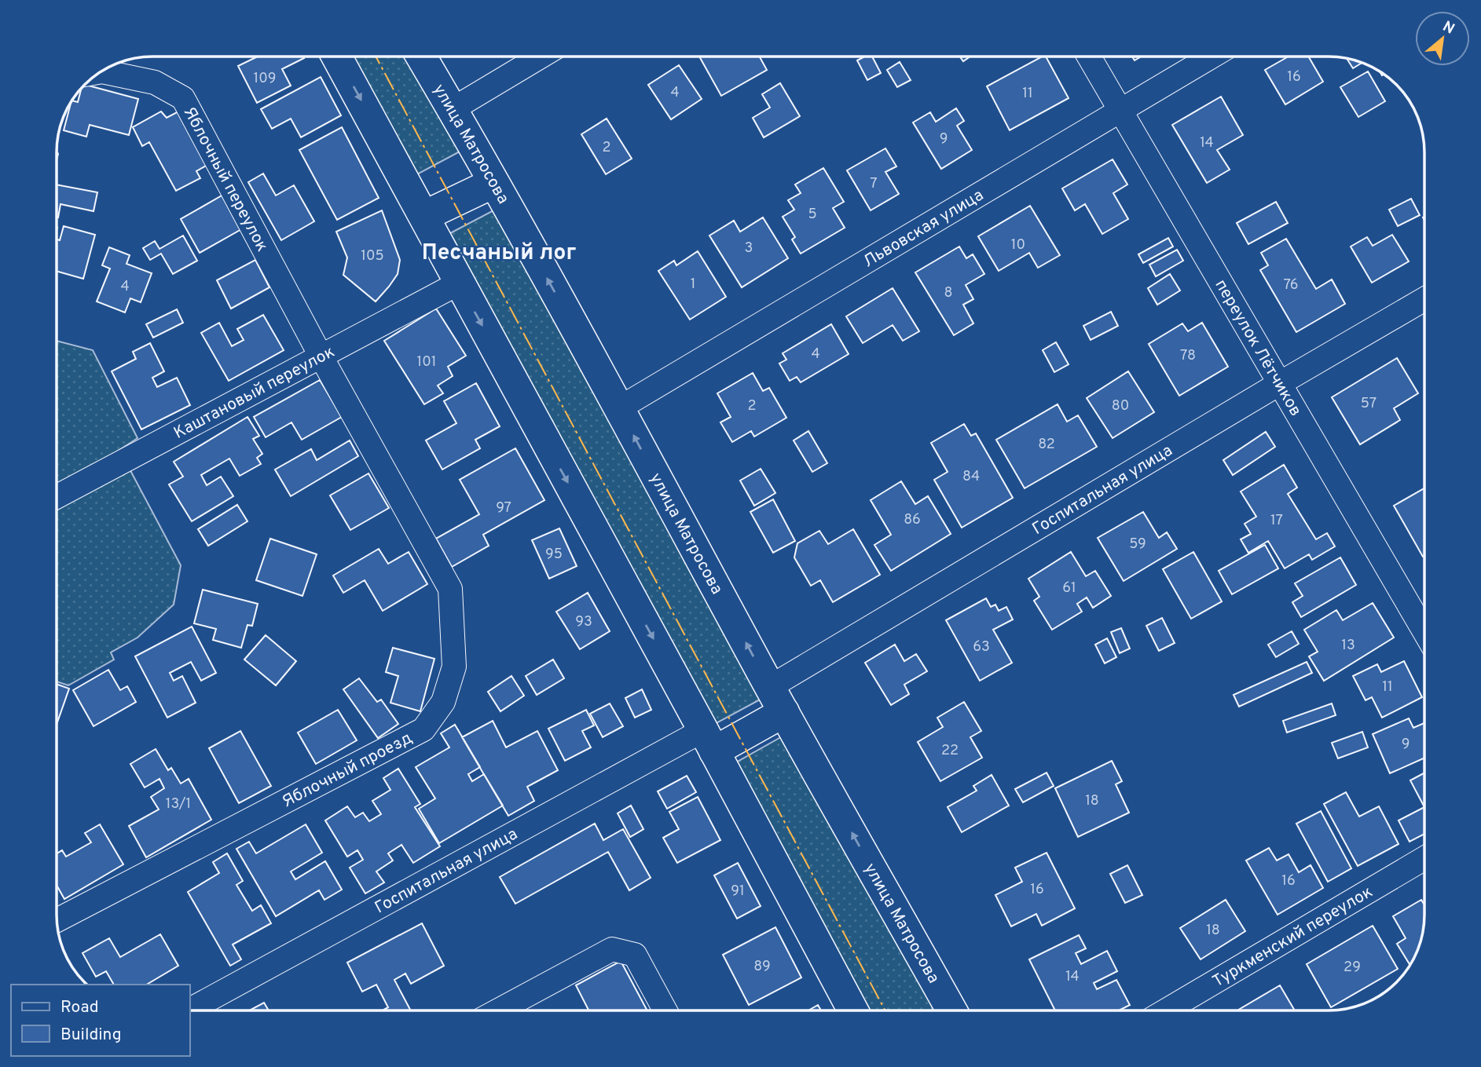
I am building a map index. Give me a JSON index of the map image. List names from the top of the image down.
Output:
{
  "streets": {
    "highway": ["улица Матросова"],
    "street": [
      "Яблочный переулок",
      "Львовская улица",
      "переулок Лётчиков",
      "Каштановый переулок",
      "Госпитальная улица",
      "Яблочный проезд",
      "Туркменский переулок"
    ]
  },
  "crossings": [
    ["улица Матросова", "Львовская улица"],
    ["улица Матросова", "Госпитальная улица"],
    ["Яблочный переулок", "Каштановый переулок"],
    ["Яблочный переулок", "Яблочный проезд"],
    ["Львовская улица", "переулок Лётчиков"],
    ["переулок Лётчиков", "Госпитальная улица"],
    ["Каштановый переулок", "Яблочный проезд"]
  ],
  "districts": ["Песчаный лог"],
  "house_numbers": [
    "16",
    "109",
    "4",
    "11",
    "9",
    "14",
    "2",
    "7",
    "5",
    "10",
    "3",
    "105",
    "1",
    "76",
    "4",
    "8",
    "4",
    "78",
    "101",
    "57",
    "2",
    "80",
    "82",
    "84",
    "97",
    "86",
    "17",
    "59",
    "95",
    "61",
    "93",
    "13",
    "63",
    "11",
    "9",
    "22",
    "18",
    "13/1",
    "16",
    "16",
    "91",
    "18",
    "89",
    "29",
    "14"
  ],
  "legend": ["Road", "Building"],
  "north": "top right"
}
